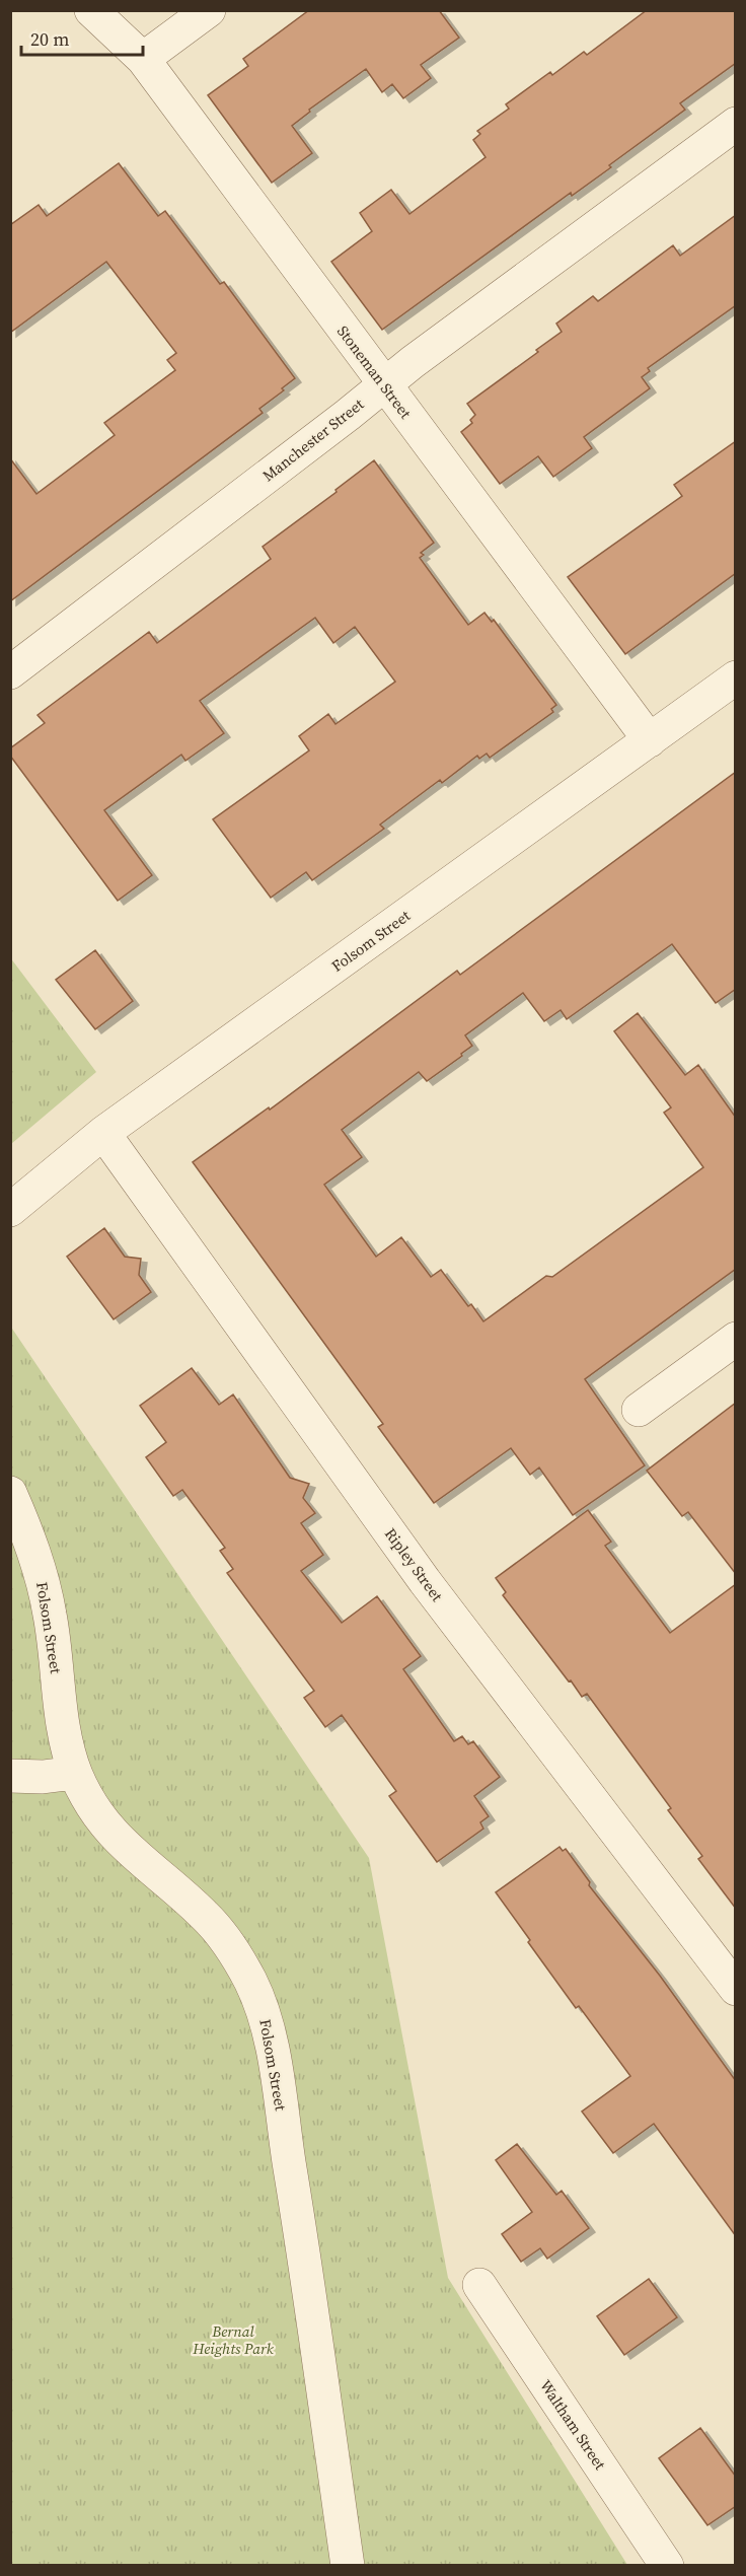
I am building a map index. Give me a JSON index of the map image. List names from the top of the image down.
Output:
{
  "streets": {
    "street": [
      "Stoneman Street",
      "Manchester Street",
      "Folsom Street",
      "Ripley Street",
      "Waltham Street"
    ]
  },
  "crossings": [
    ["Stoneman Street", "Manchester Street"],
    ["Stoneman Street", "Folsom Street"],
    ["Folsom Street", "Ripley Street"]
  ],
  "parks": ["Bernal Heights Park"],
  "scale_bar": "20 m"
}
